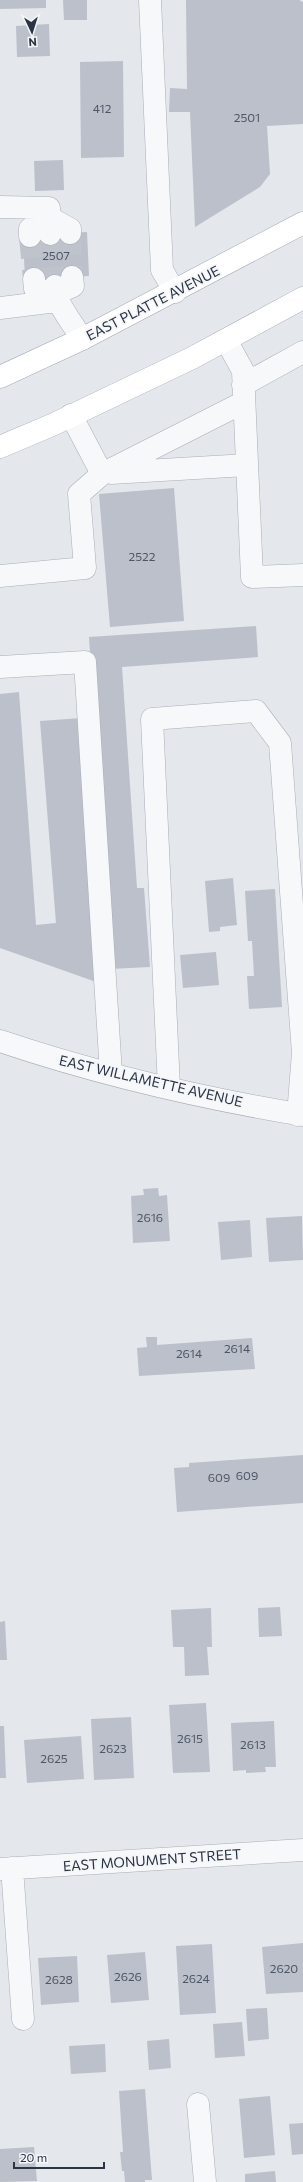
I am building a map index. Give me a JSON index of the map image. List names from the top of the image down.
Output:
{
  "streets": {
    "main road": ["EAST PLATTE AVENUE"],
    "street": ["EAST WILLAMETTE AVENUE", "EAST MONUMENT STREET"]
  },
  "house_numbers": [
    "412",
    "2501",
    "2507",
    "2522",
    "2616",
    "2614",
    "2614",
    "609",
    "609",
    "2615",
    "2613",
    "2623",
    "2625",
    "2620",
    "2626",
    "2624",
    "2628"
  ],
  "scale_bar": "20 m",
  "north": "bottom"
}
